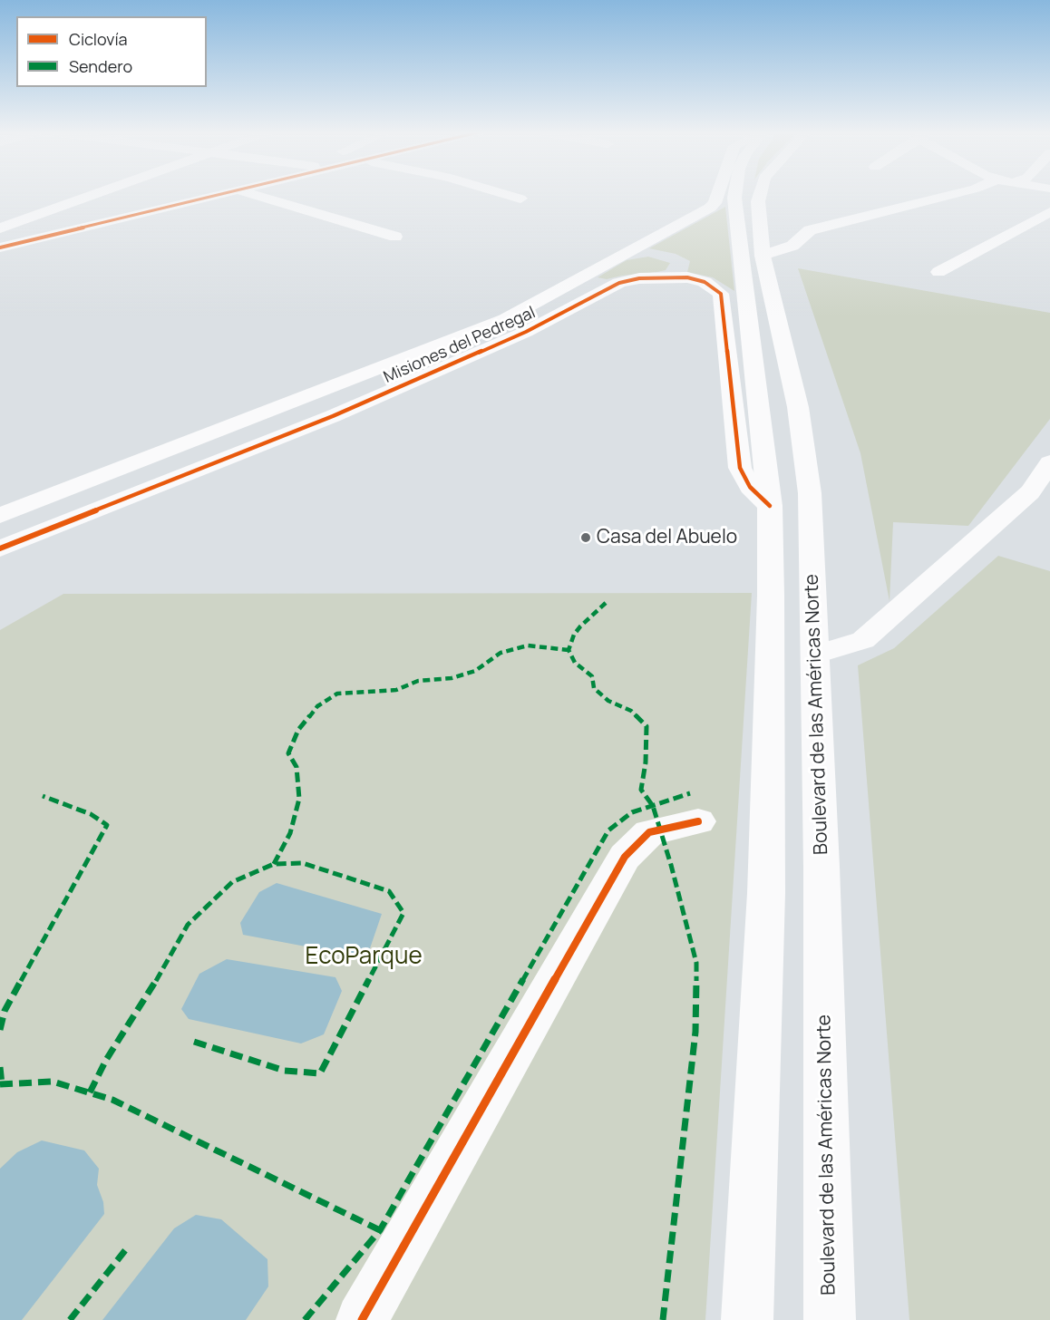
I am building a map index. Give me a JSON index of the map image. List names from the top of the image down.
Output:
{
  "streets": {
    "street": ["Misiones del Pedregal", "Boulevard de las Américas Norte"]
  },
  "parks": ["EcoParque"],
  "places": ["Casa del Abuelo"],
  "legend": ["Ciclovía", "Sendero"]
}
